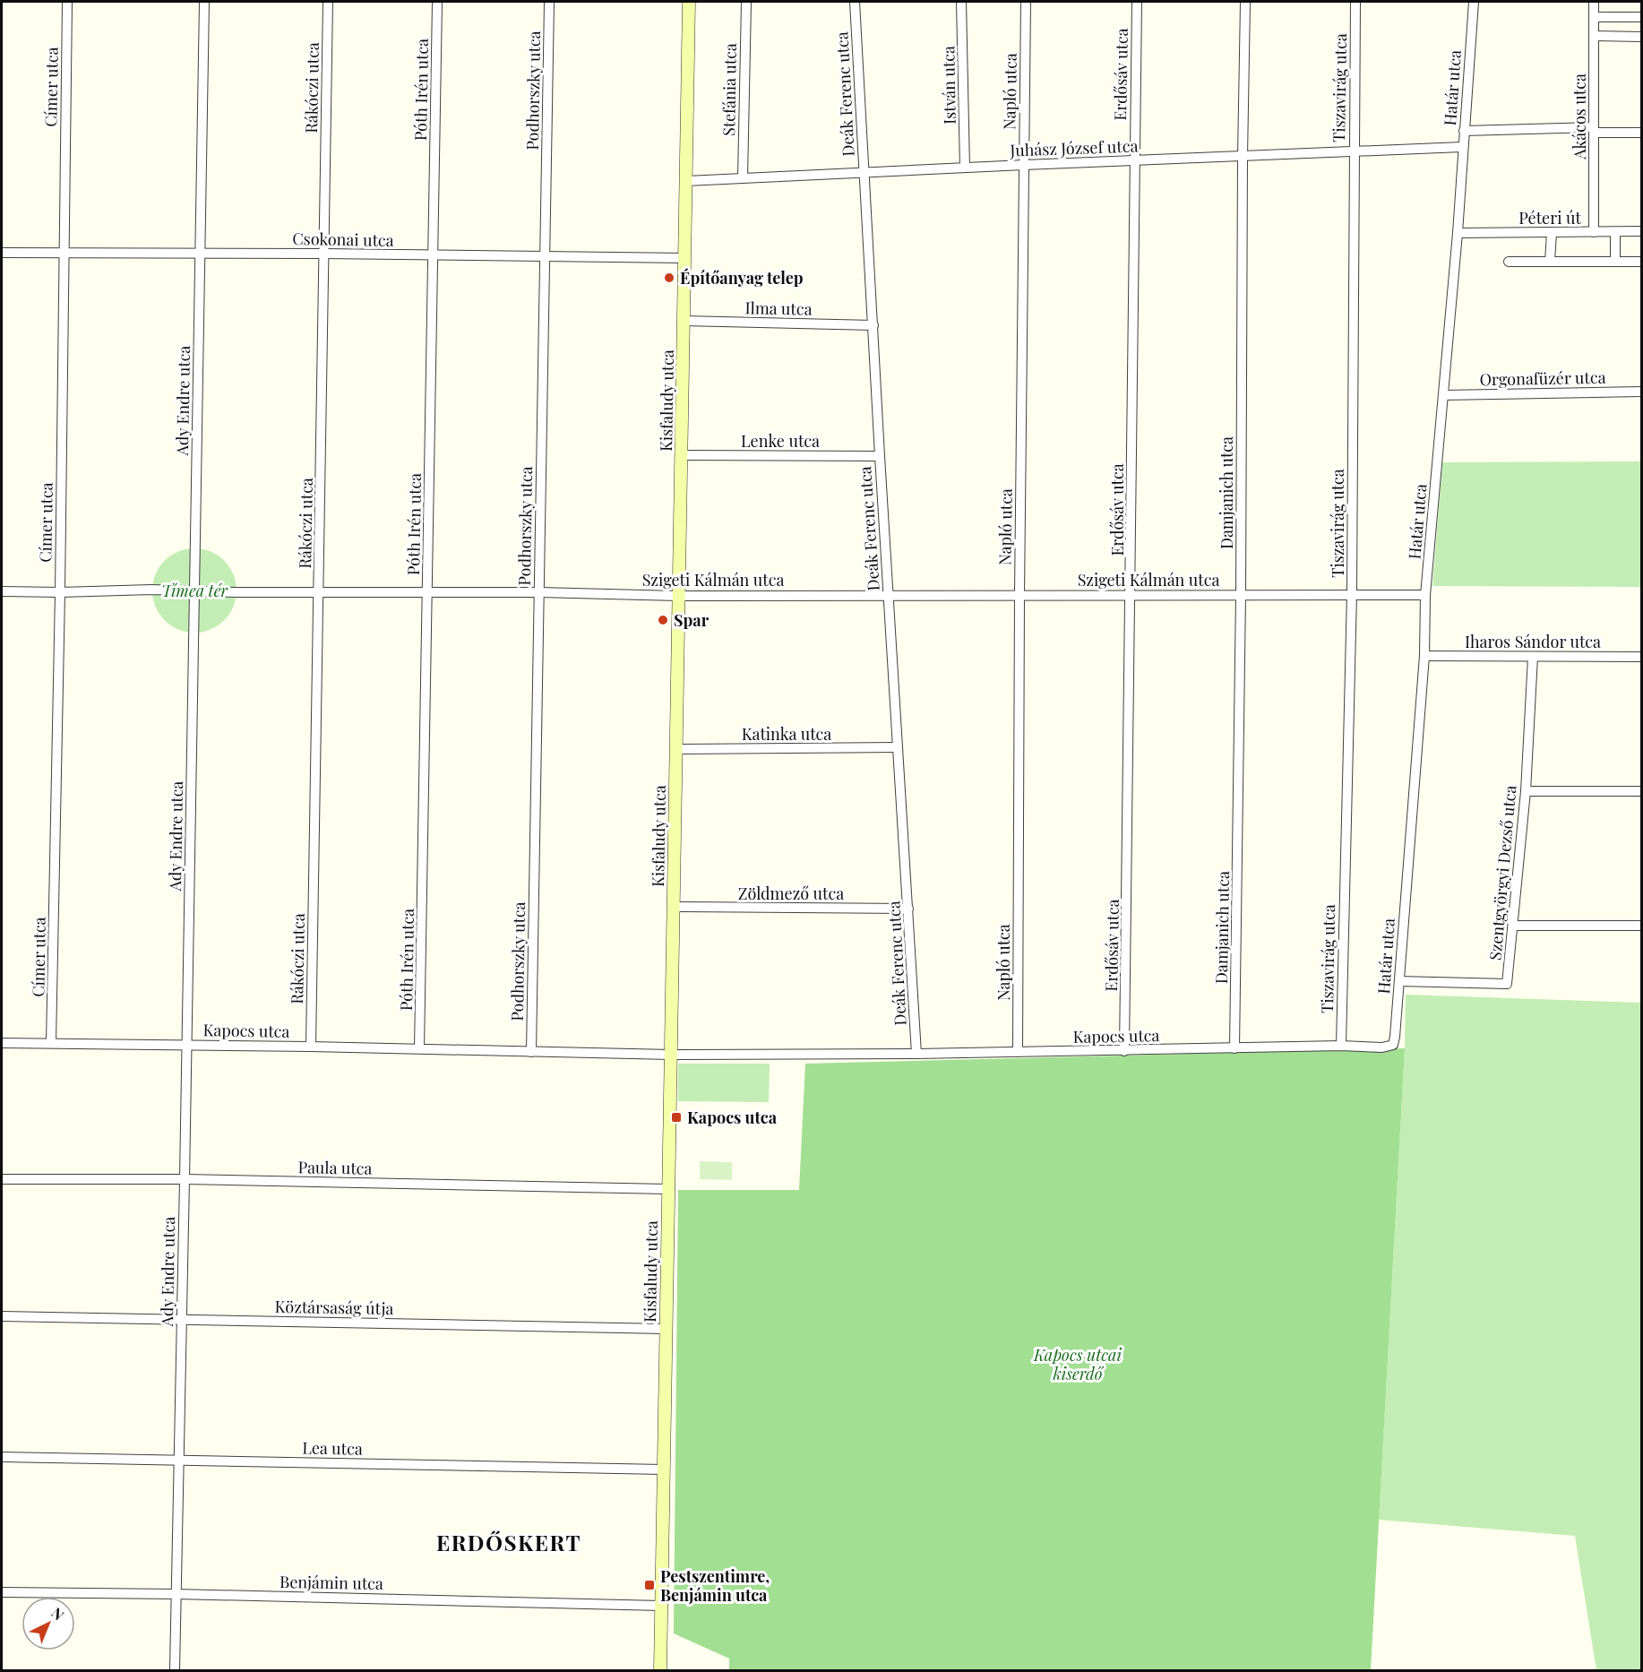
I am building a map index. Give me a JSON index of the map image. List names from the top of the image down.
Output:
{
  "streets": {
    "street": [
      "Erdősáv utca",
      "István utca",
      "Címer utca",
      "Rákóczi utca",
      "Tiszavirág utca",
      "Határ utca",
      "Póth Irén utca",
      "Stefánia utca",
      "Podhorszky utca",
      "Napló utca",
      "Deák Ferenc utca",
      "Akácos utca",
      "Juhász József utca",
      "Péteri út",
      "Csokonai utca",
      "Ilma utca",
      "Orgonafüzér utca",
      "Ady Endre utca",
      "Kisfaludy utca",
      "Lenke utca",
      "Damjanich utca",
      "Szigeti Kálmán utca",
      "Iharos Sándor utca",
      "Katinka utca",
      "Szentgyörgyi Dezső utca",
      "Zöldmező utca",
      "Kapocs utca",
      "Paula utca",
      "Köztársaság útja",
      "Lea utca",
      "Benjámin utca"
    ]
  },
  "crossings": [
    ["Erdősáv utca", "Juhász József utca"],
    ["Erdősáv utca", "Szigeti Kálmán utca"],
    ["Erdősáv utca", "Kapocs utca"],
    ["István utca", "Juhász József utca"],
    ["Címer utca", "Csokonai utca"],
    ["Címer utca", "Szigeti Kálmán utca"],
    ["Címer utca", "Kapocs utca"],
    ["Rákóczi utca", "Csokonai utca"],
    ["Rákóczi utca", "Szigeti Kálmán utca"],
    ["Rákóczi utca", "Kapocs utca"],
    ["Tiszavirág utca", "Juhász József utca"],
    ["Tiszavirág utca", "Szigeti Kálmán utca"],
    ["Tiszavirág utca", "Kapocs utca"],
    ["Határ utca", "Juhász József utca"],
    ["Határ utca", "Péteri út"],
    ["Határ utca", "Orgonafüzér utca"],
    ["Határ utca", "Szigeti Kálmán utca"],
    ["Határ utca", "Iharos Sándor utca"],
    ["Határ utca", "Szentgyörgyi Dezső utca"],
    ["Határ utca", "Kapocs utca"],
    ["Póth Irén utca", "Csokonai utca"],
    ["Póth Irén utca", "Szigeti Kálmán utca"],
    ["Póth Irén utca", "Kapocs utca"],
    ["Stefánia utca", "Juhász József utca"],
    ["Podhorszky utca", "Csokonai utca"],
    ["Podhorszky utca", "Szigeti Kálmán utca"],
    ["Podhorszky utca", "Kapocs utca"],
    ["Napló utca", "Juhász József utca"],
    ["Napló utca", "Szigeti Kálmán utca"],
    ["Napló utca", "Kapocs utca"],
    ["Deák Ferenc utca", "Juhász József utca"],
    ["Deák Ferenc utca", "Ilma utca"],
    ["Deák Ferenc utca", "Lenke utca"],
    ["Deák Ferenc utca", "Szigeti Kálmán utca"],
    ["Deák Ferenc utca", "Katinka utca"],
    ["Deák Ferenc utca", "Zöldmező utca"],
    ["Deák Ferenc utca", "Kapocs utca"],
    ["Akácos utca", "Péteri út"],
    ["Juhász József utca", "Kisfaludy utca"],
    ["Juhász József utca", "Damjanich utca"],
    ["Csokonai utca", "Ady Endre utca"],
    ["Csokonai utca", "Kisfaludy utca"],
    ["Ilma utca", "Kisfaludy utca"],
    ["Ady Endre utca", "Szigeti Kálmán utca"],
    ["Ady Endre utca", "Kapocs utca"],
    ["Ady Endre utca", "Paula utca"],
    ["Ady Endre utca", "Köztársaság útja"],
    ["Ady Endre utca", "Lea utca"],
    ["Ady Endre utca", "Benjámin utca"],
    ["Kisfaludy utca", "Lenke utca"],
    ["Kisfaludy utca", "Szigeti Kálmán utca"],
    ["Kisfaludy utca", "Katinka utca"],
    ["Kisfaludy utca", "Zöldmező utca"],
    ["Kisfaludy utca", "Kapocs utca"],
    ["Kisfaludy utca", "Paula utca"],
    ["Kisfaludy utca", "Köztársaság útja"],
    ["Kisfaludy utca", "Lea utca"],
    ["Kisfaludy utca", "Benjámin utca"],
    ["Damjanich utca", "Szigeti Kálmán utca"],
    ["Damjanich utca", "Kapocs utca"],
    ["Iharos Sándor utca", "Szentgyörgyi Dezső utca"]
  ],
  "districts": ["ERDŐSKERT"],
  "parks": ["Tímea tér", "Kapocs utcai kiserdő"],
  "places": {
    "other": ["Építőanyag telep", "Spar"],
    "transit": ["Kapocs utca", "Pestszentimre, Benjámin utca"]
  },
  "north": "top right"
}
